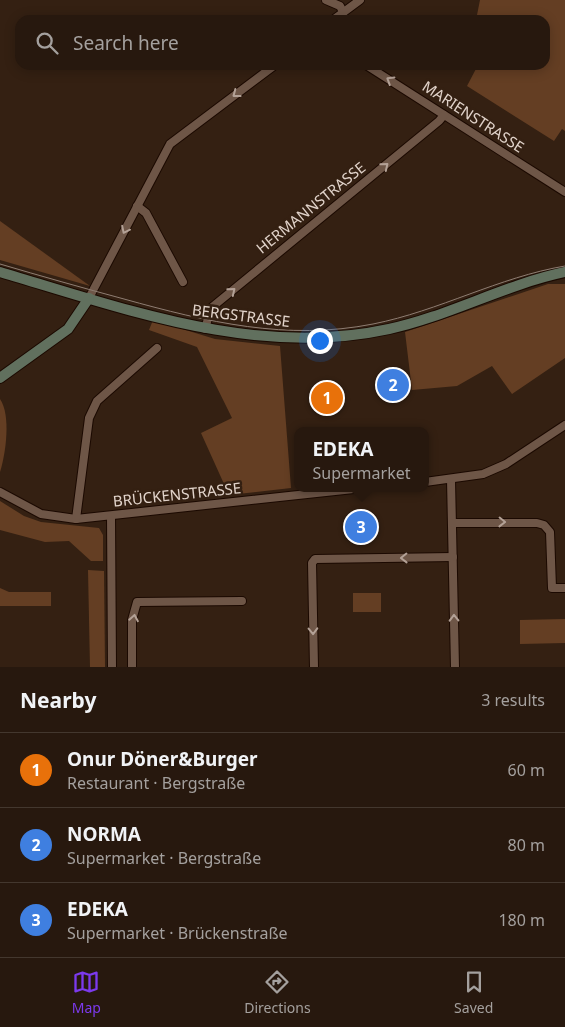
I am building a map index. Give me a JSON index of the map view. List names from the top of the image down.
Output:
{
  "streets": {
    "street": [
      "MARIENSTRASSE",
      "HERMANNSTRASSE",
      "BERGSTRASSE",
      "BRÜCKENSTRASSE"
    ]
  },
  "crossings": [
    ["MARIENSTRASSE", "HERMANNSTRASSE"],
    ["HERMANNSTRASSE", "BERGSTRASSE"]
  ],
  "one_way": ["MARIENSTRASSE", "HERMANNSTRASSE"],
  "page": {
    "search": "Search here",
    "pins": ["2", "1", "3"],
    "popup": ["EDEKA", "Supermarket"],
    "heading": ["Nearby", "3 results"],
    "list": [
      {
        "mark": "1",
        "name": "Onur Döner&Burger",
        "note": "Restaurant · Bergstraße",
        "value": "60 m"
      },
      {
        "mark": "2",
        "name": "NORMA",
        "note": "Supermarket · Bergstraße",
        "value": "80 m"
      },
      {
        "mark": "3",
        "name": "EDEKA",
        "note": "Supermarket · Brückenstraße",
        "value": "180 m"
      }
    ],
    "nav": ["Map", "Directions", "Saved"]
  }
}
